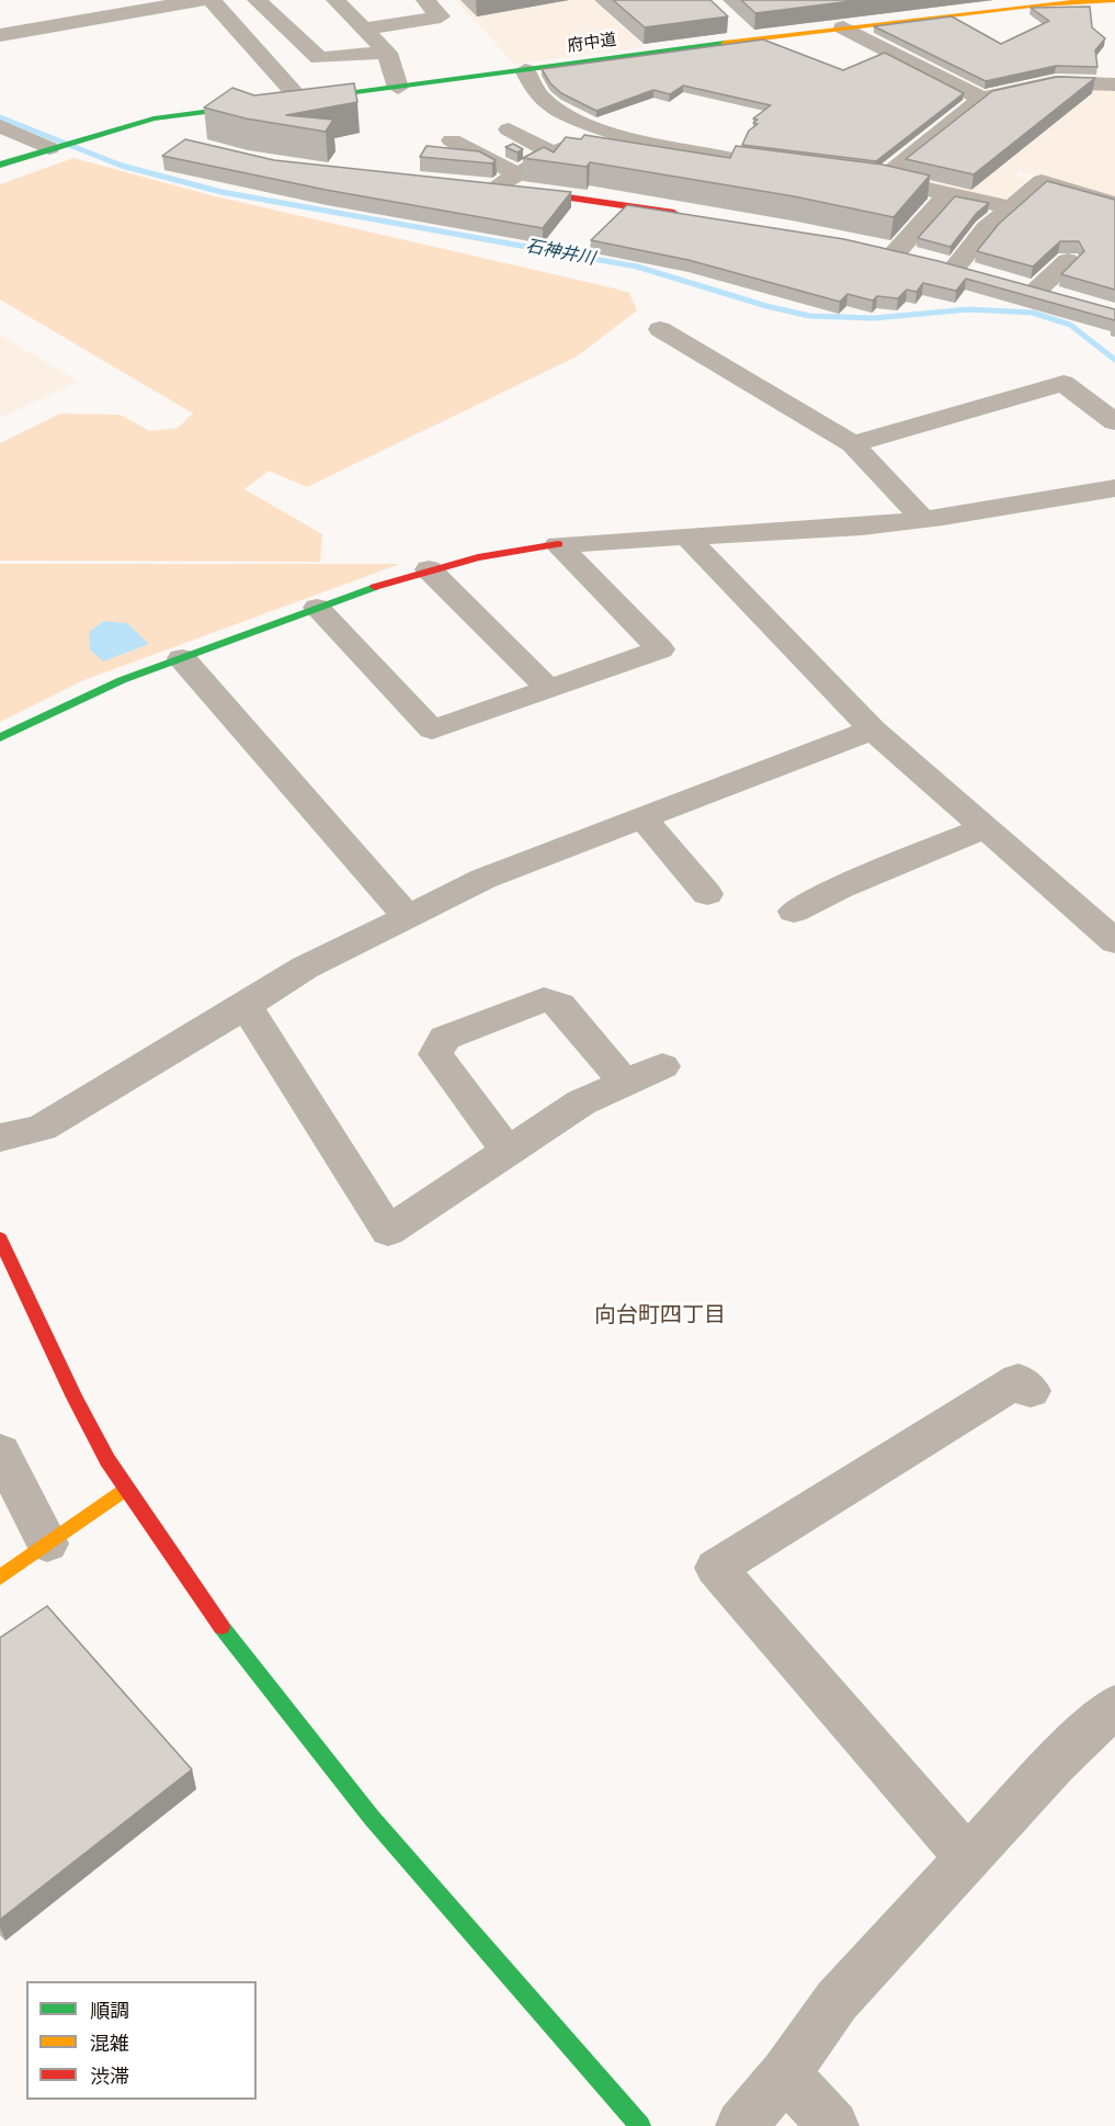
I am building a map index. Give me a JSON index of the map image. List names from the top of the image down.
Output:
{
  "streets": {
    "street": ["府中道"]
  },
  "districts": ["向台町四丁目"],
  "water": ["石神井川"],
  "legend": ["順調", "混雑", "渋滞"]
}
